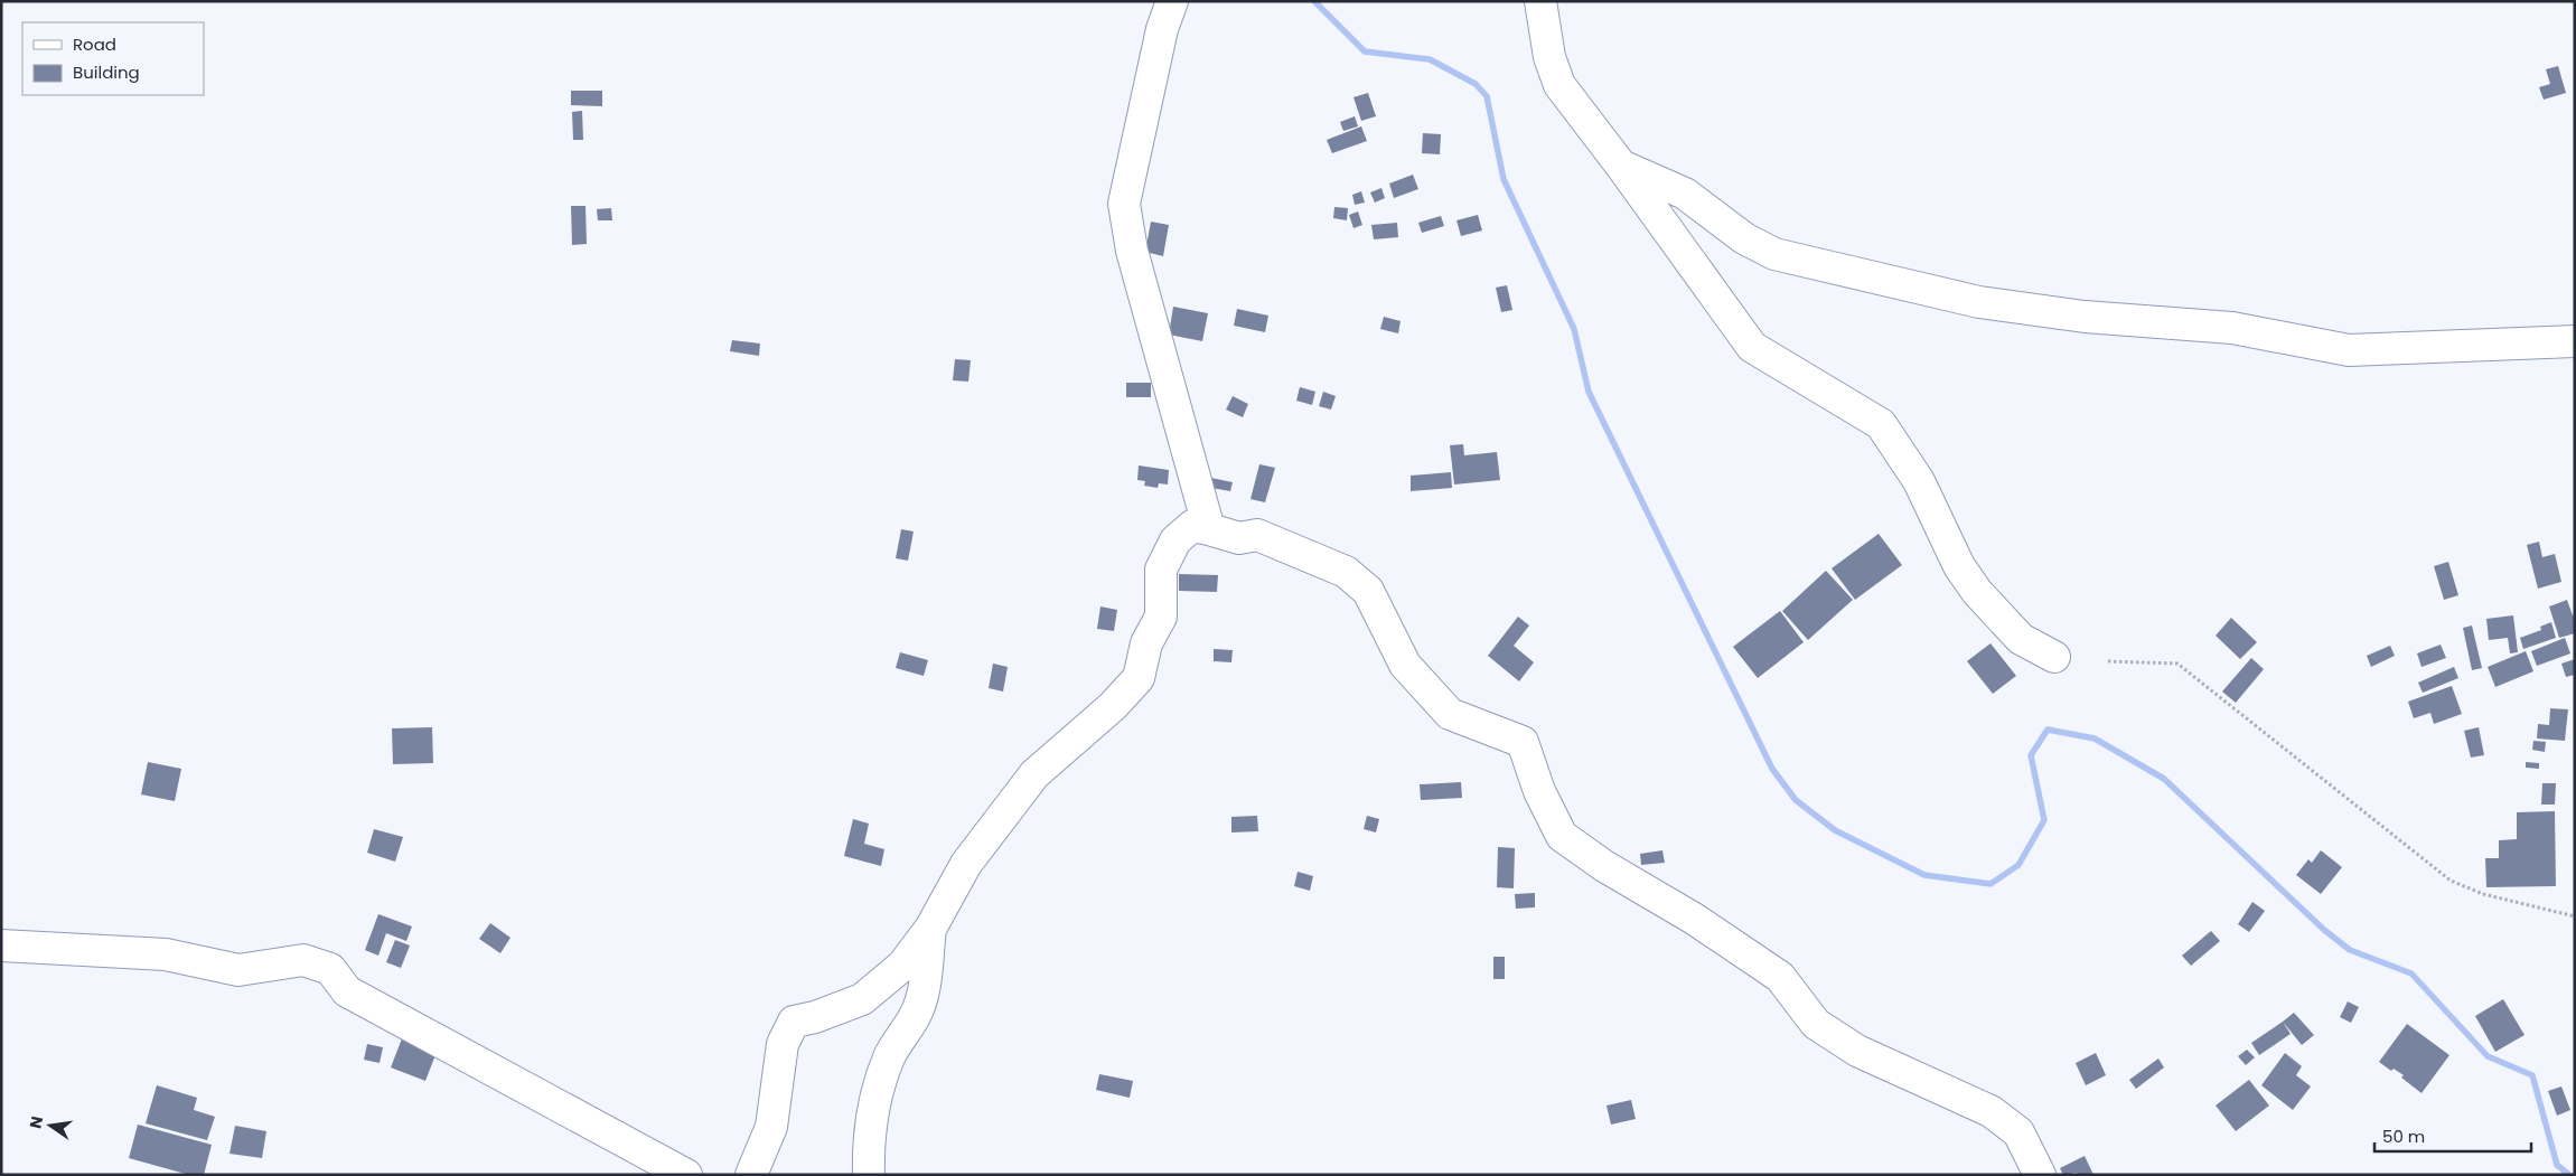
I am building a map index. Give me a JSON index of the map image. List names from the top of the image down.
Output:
{
  "legend": ["Road", "Building"],
  "scale_bar": "50 m",
  "north": "left"
}
